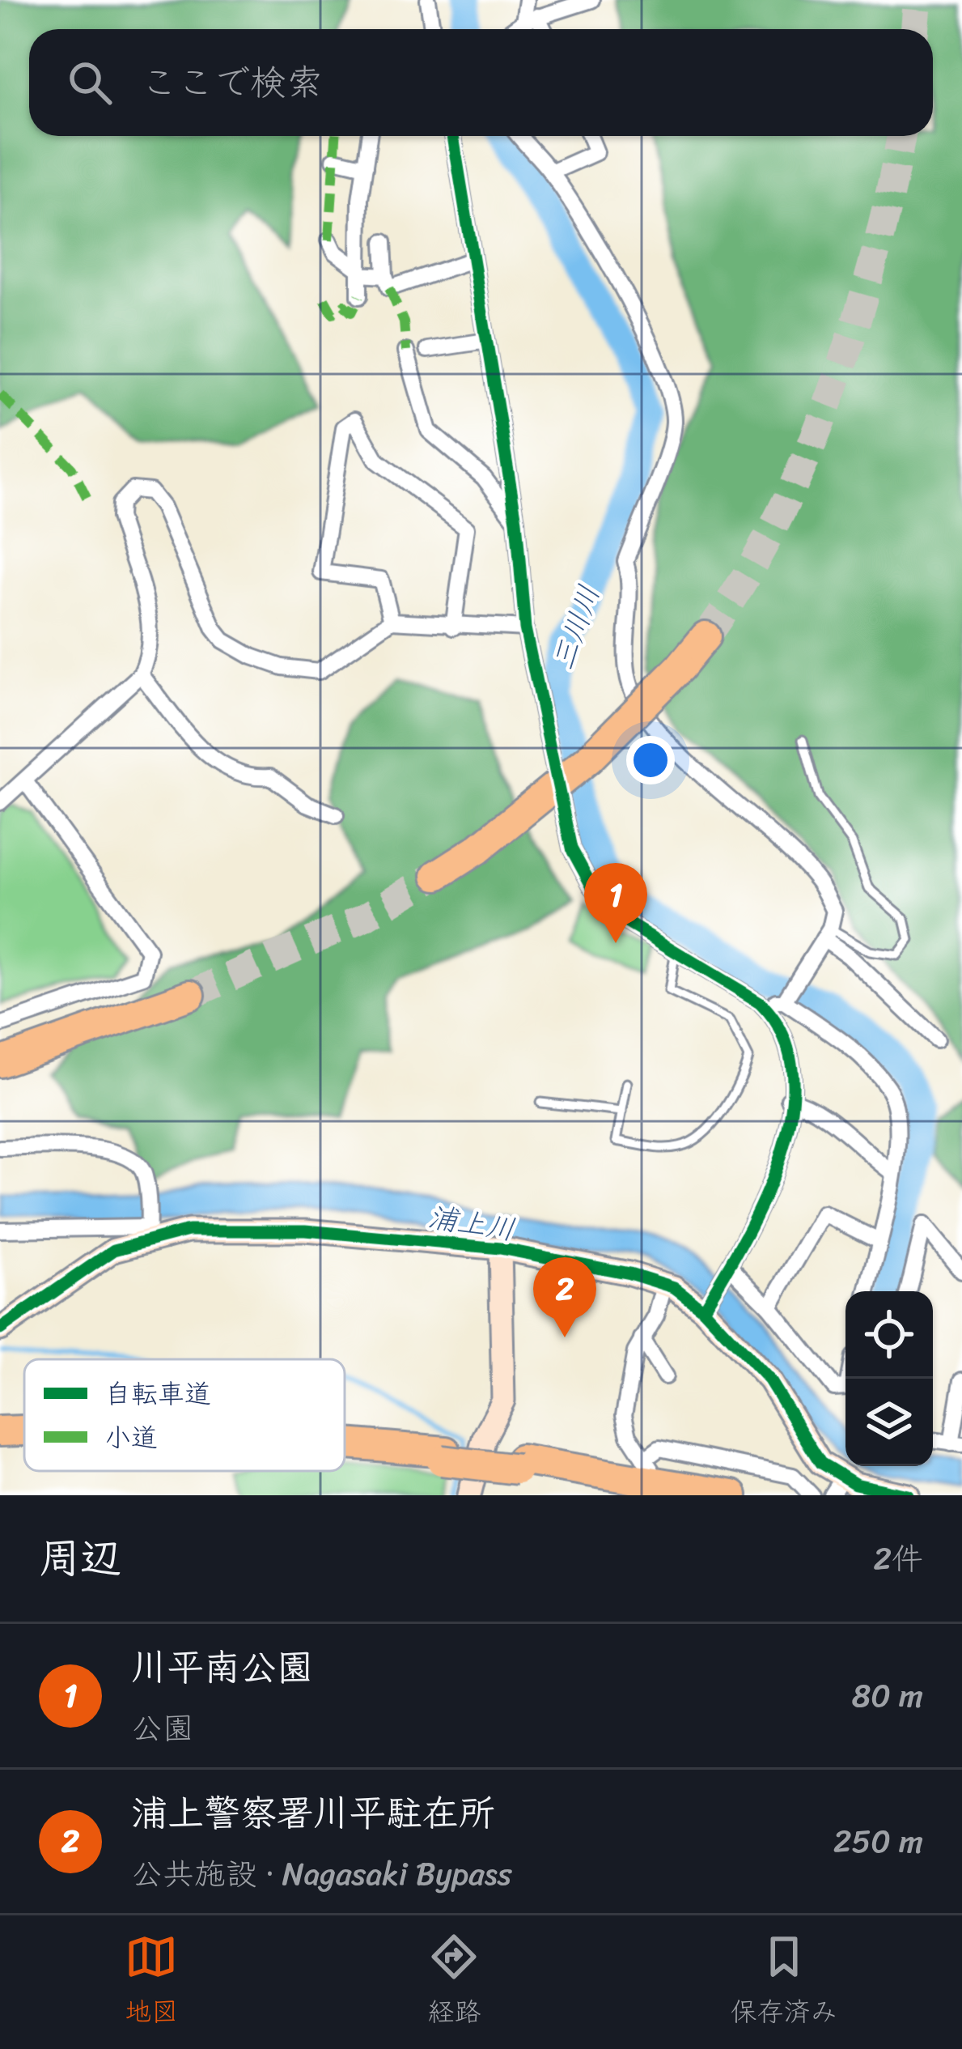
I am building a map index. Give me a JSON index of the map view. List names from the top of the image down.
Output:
{
  "water": ["三川川", "浦上川"],
  "legend": ["自転車道", "小道"],
  "page": {
    "search": "ここで検索",
    "pins": ["1", "2"],
    "heading": ["周辺", "2件"],
    "list": [
      {
        "mark": "1",
        "name": "川平南公園",
        "note": "公園",
        "value": "80 m"
      },
      {
        "mark": "2",
        "name": "浦上警察署川平駐在所",
        "note": "公共施設 · Nagasaki Bypass",
        "value": "250 m"
      }
    ],
    "nav": ["地図", "経路", "保存済み"]
  }
}
